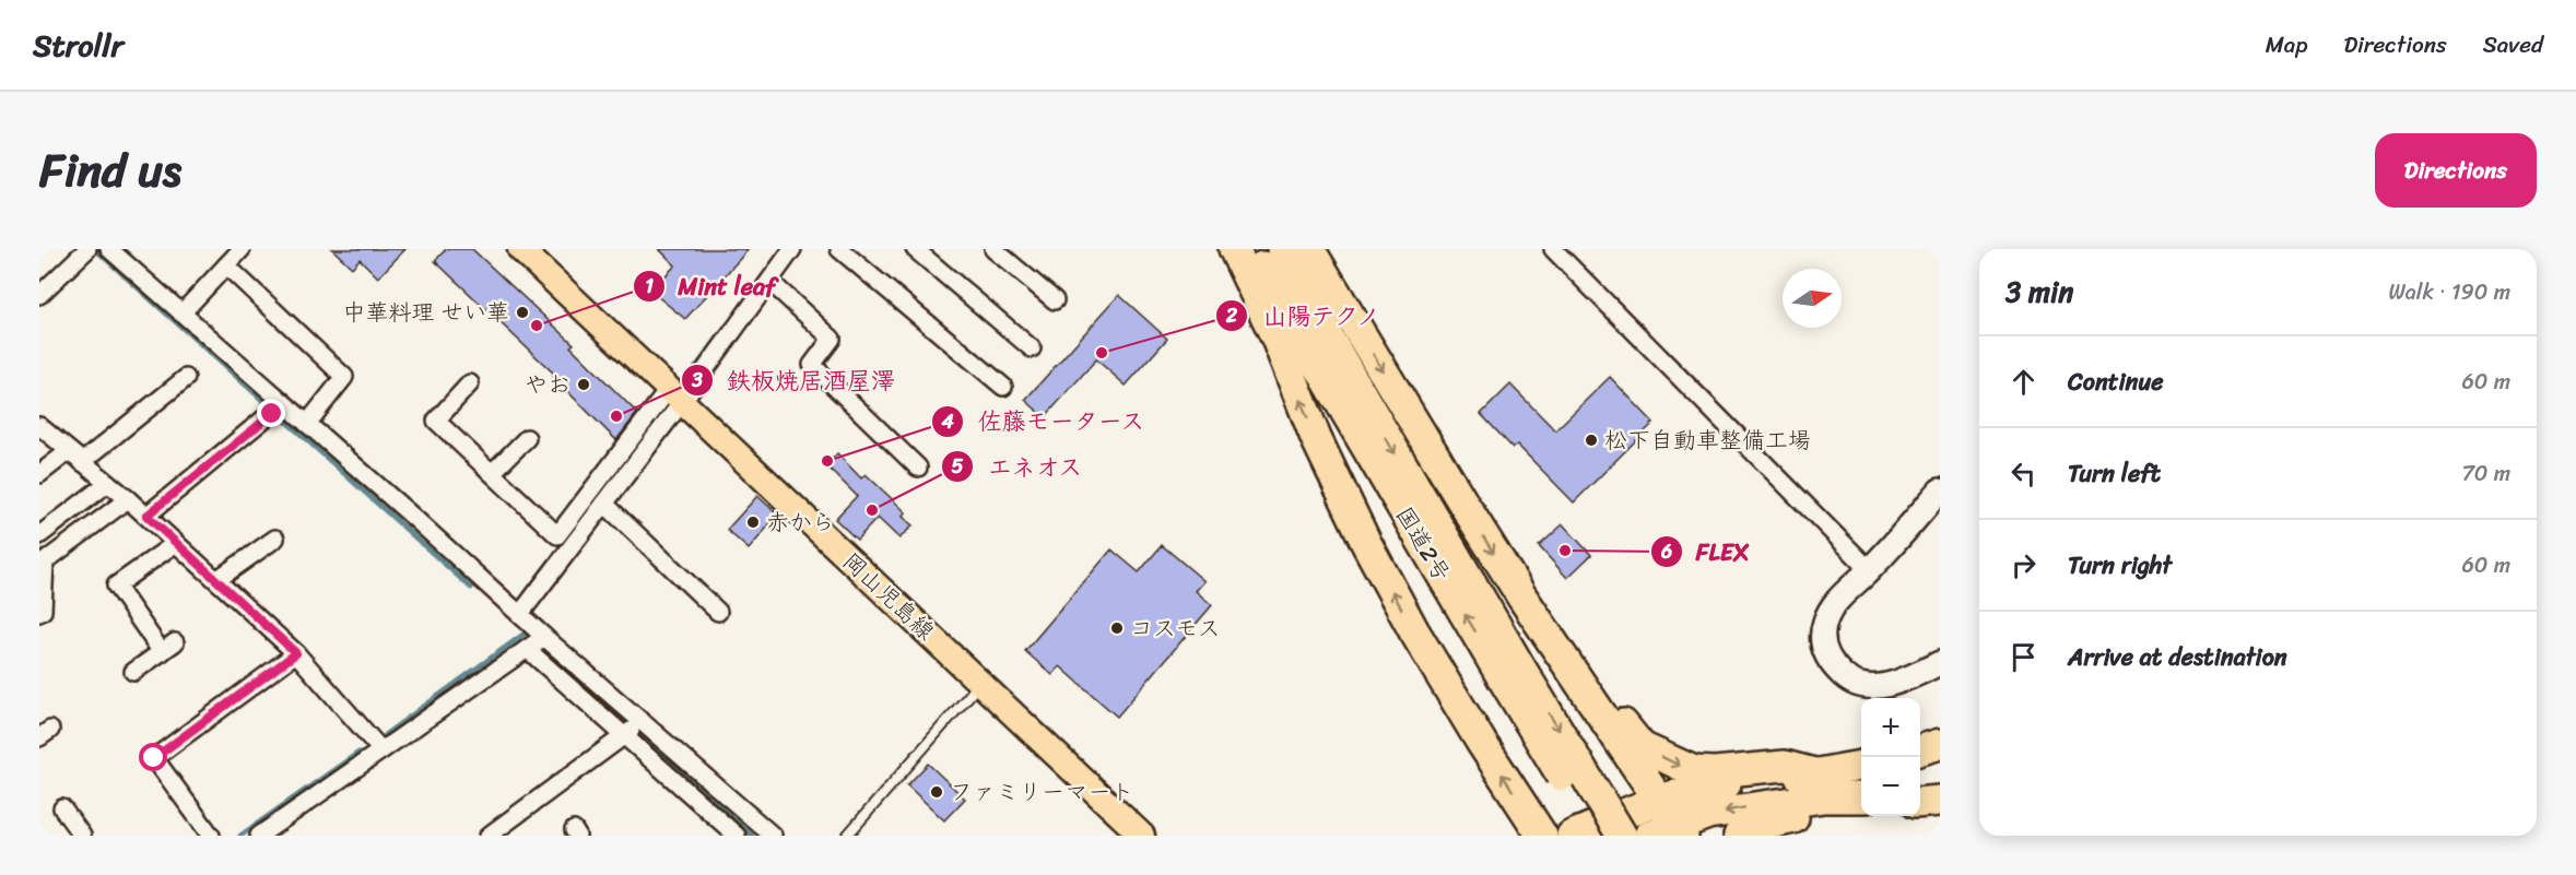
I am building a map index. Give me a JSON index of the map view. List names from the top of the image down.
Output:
{
  "streets": {
    "highway": ["国道2号"],
    "main road": ["岡山児島線"]
  },
  "places": [
    "中華料理 せい華",
    "Mint leaf",
    "山陽テクノ",
    "やお",
    "鉄板焼居酒屋澤",
    "松下自動車整備工場",
    "佐藤モータース",
    "エネオス",
    "赤から",
    "FLEX",
    "コスモス",
    "ファミリーマート"
  ],
  "north": "right",
  "page": {
    "header": "Strollr",
    "nav": ["Map", "Directions", "Saved"],
    "title": "Find us",
    "buttons": "Directions",
    "heading": ["3 min", "Walk · 190 m"],
    "list": [
      ["Continue", "60 m"],
      ["Turn left", "70 m"],
      ["Turn right", "60 m"],
      "Arrive at destination"
    ],
    "map_buttons": ["+", "−"]
  }
}
